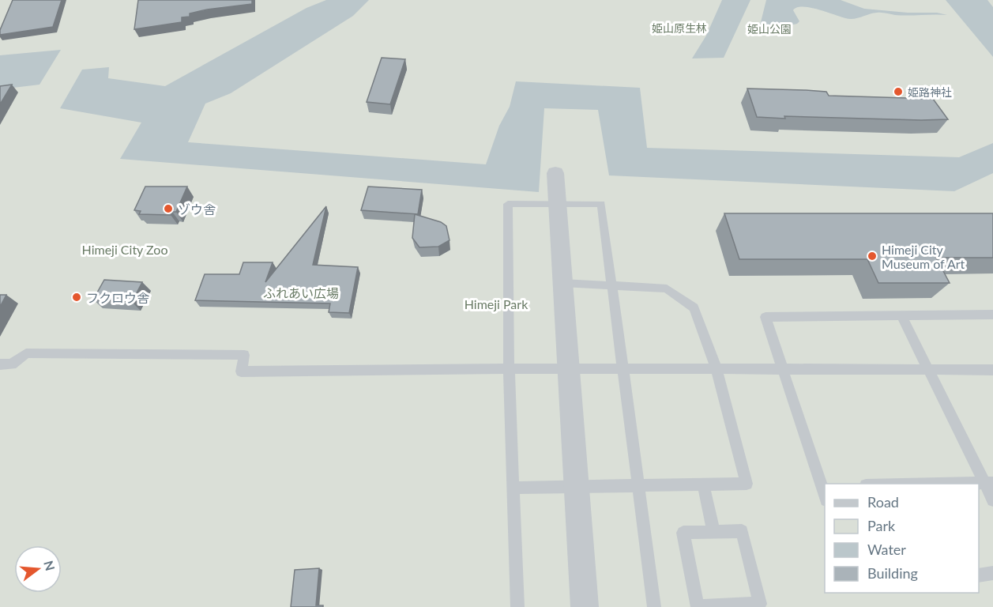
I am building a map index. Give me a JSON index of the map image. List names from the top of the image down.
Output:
{
  "parks": [
    "姫山原生林",
    "姫山公園",
    "Himeji City Zoo",
    "ふれあい広場",
    "Himeji Park"
  ],
  "places": [
    "姫路神社",
    "ゾウ舎",
    "Himeji City Museum of Art",
    "フクロウ舎"
  ],
  "legend": [
    "Road",
    "Park",
    "Water",
    "Building"
  ],
  "north": "right"
}
